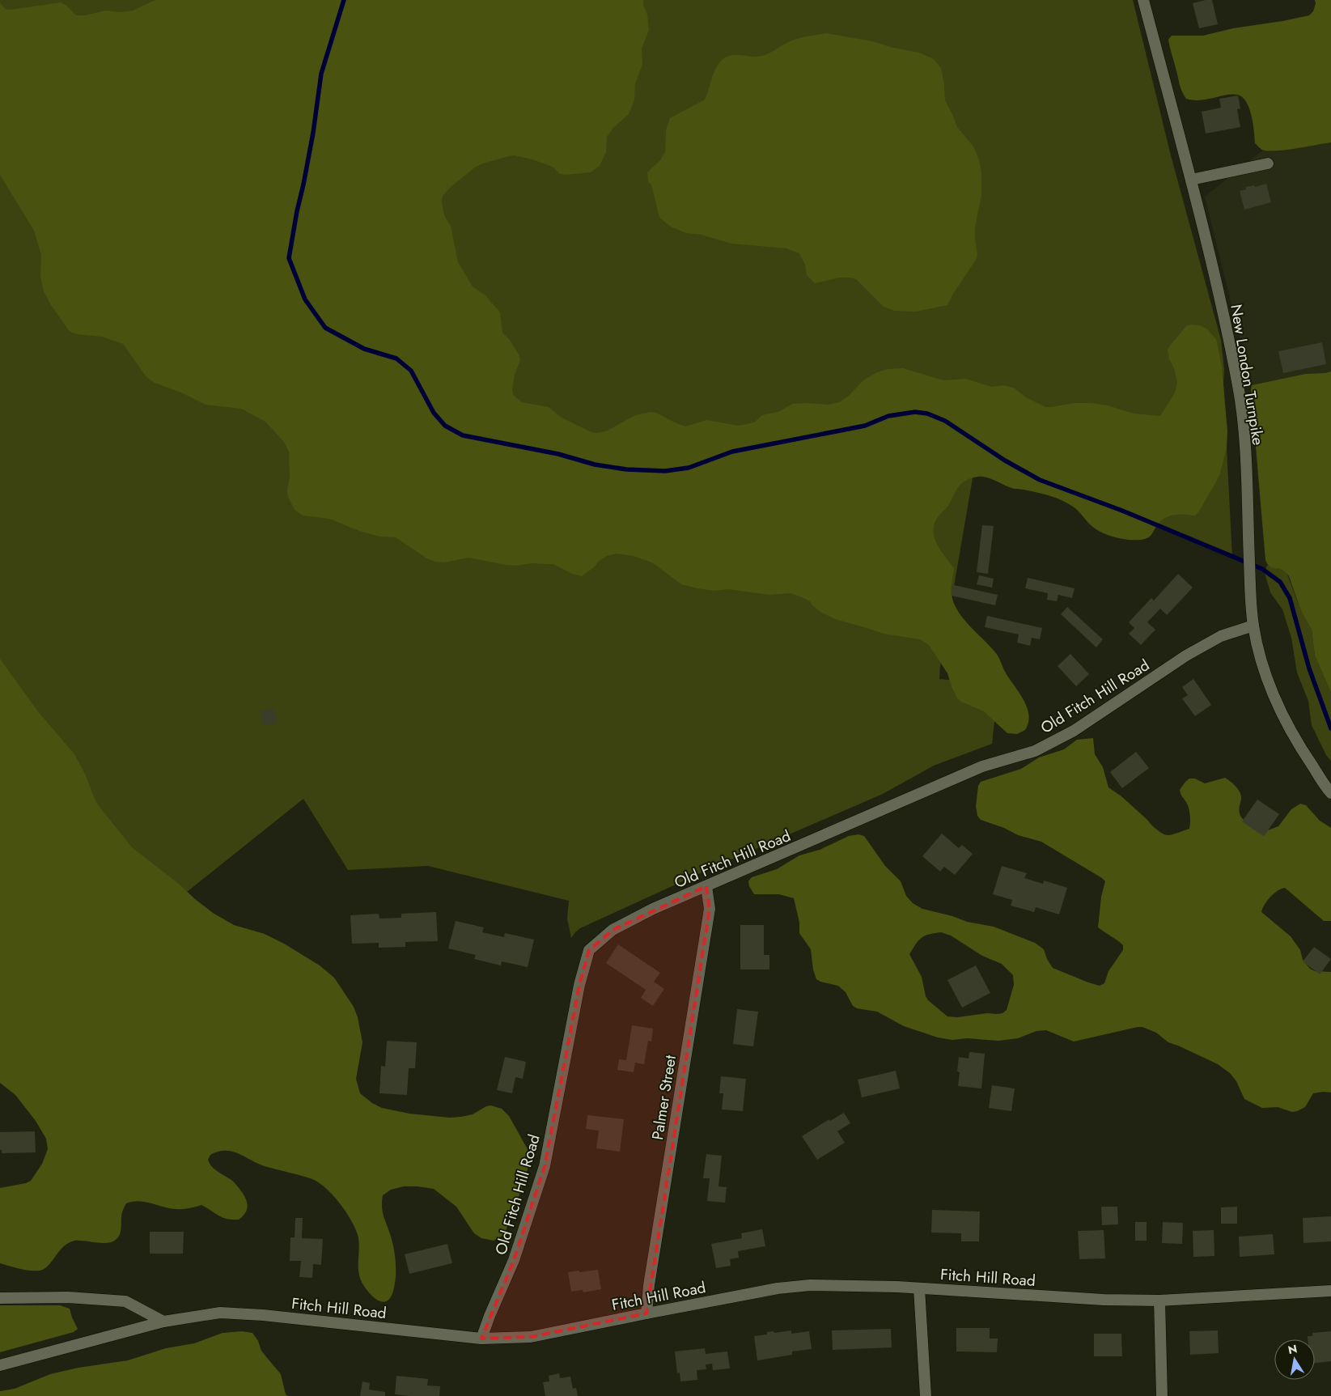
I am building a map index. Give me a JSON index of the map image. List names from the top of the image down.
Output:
{
  "streets": {
    "street": [
      "New London Turnpike",
      "Old Fitch Hill Road",
      "Palmer Street",
      "Fitch Hill Road"
    ]
  },
  "crossings": [
    ["New London Turnpike", "Old Fitch Hill Road"],
    ["Old Fitch Hill Road", "Palmer Street"],
    ["Old Fitch Hill Road", "Fitch Hill Road"],
    ["Palmer Street", "Fitch Hill Road"]
  ],
  "north": "top"
}
